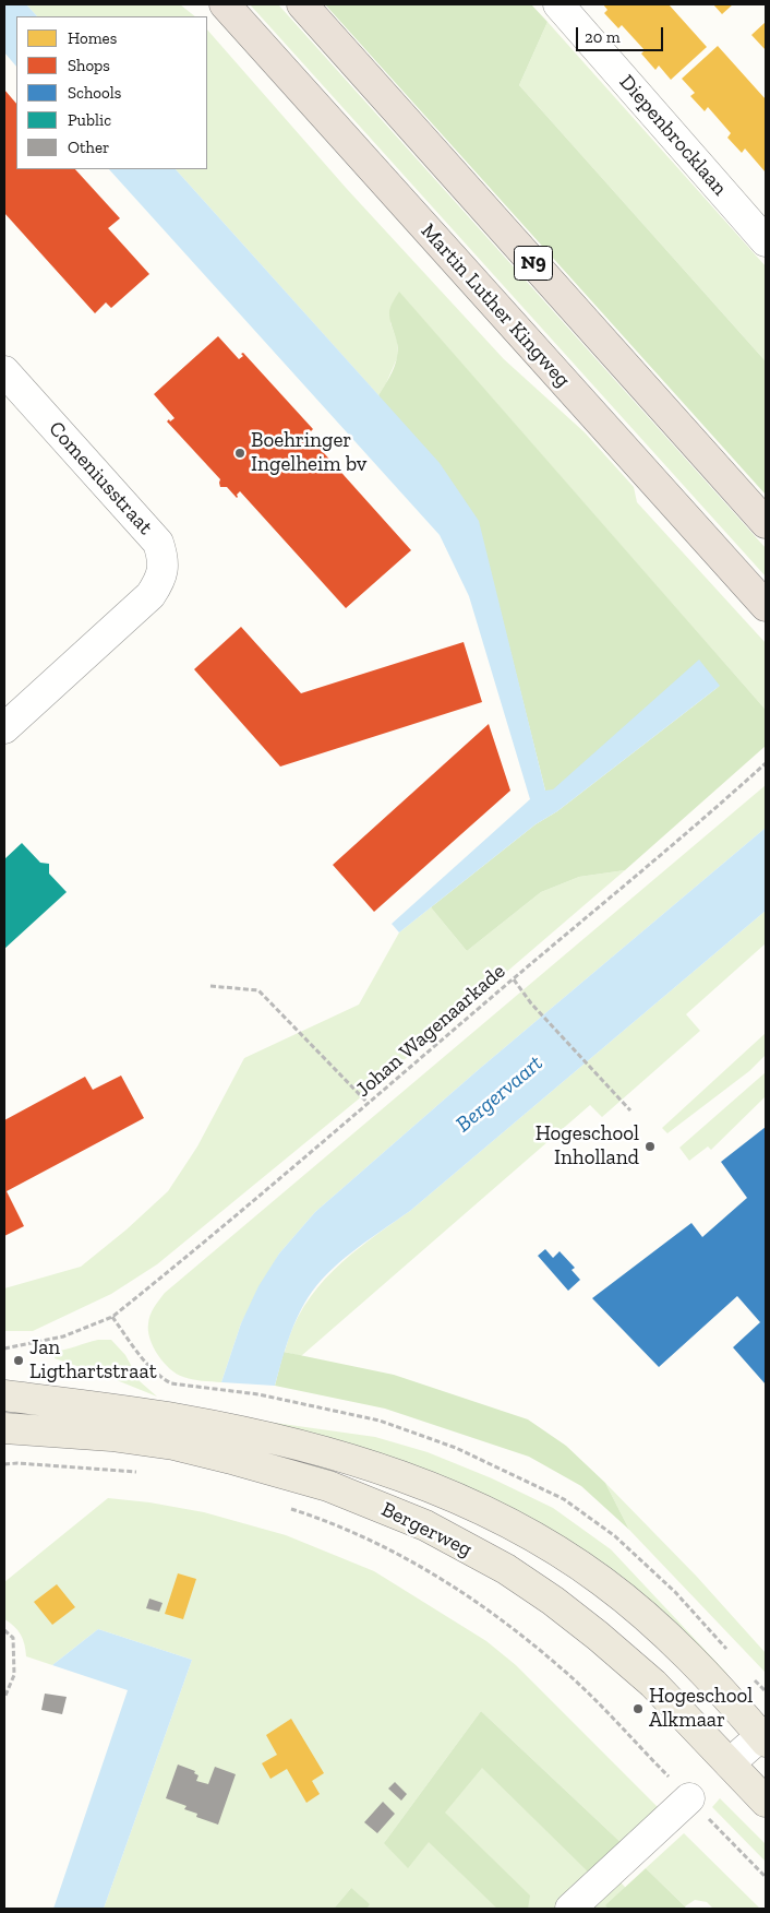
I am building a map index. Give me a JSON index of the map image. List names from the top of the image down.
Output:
{
  "streets": {
    "highway": ["N9", "Martin Luther Kingweg"],
    "main road": ["Bergerweg"],
    "street": ["Diepenbrocklaan", "Comeniusstraat"],
    "path": ["Johan Wagenaarkade"]
  },
  "water": ["Bergervaart"],
  "places": [
    "Boehringer Ingelheim bv",
    "Hogeschool Inholland",
    "Jan Ligthartstraat",
    "Hogeschool Alkmaar"
  ],
  "legend": [
    "Homes",
    "Shops",
    "Schools",
    "Public",
    "Other"
  ],
  "scale_bar": "20 m"
}
